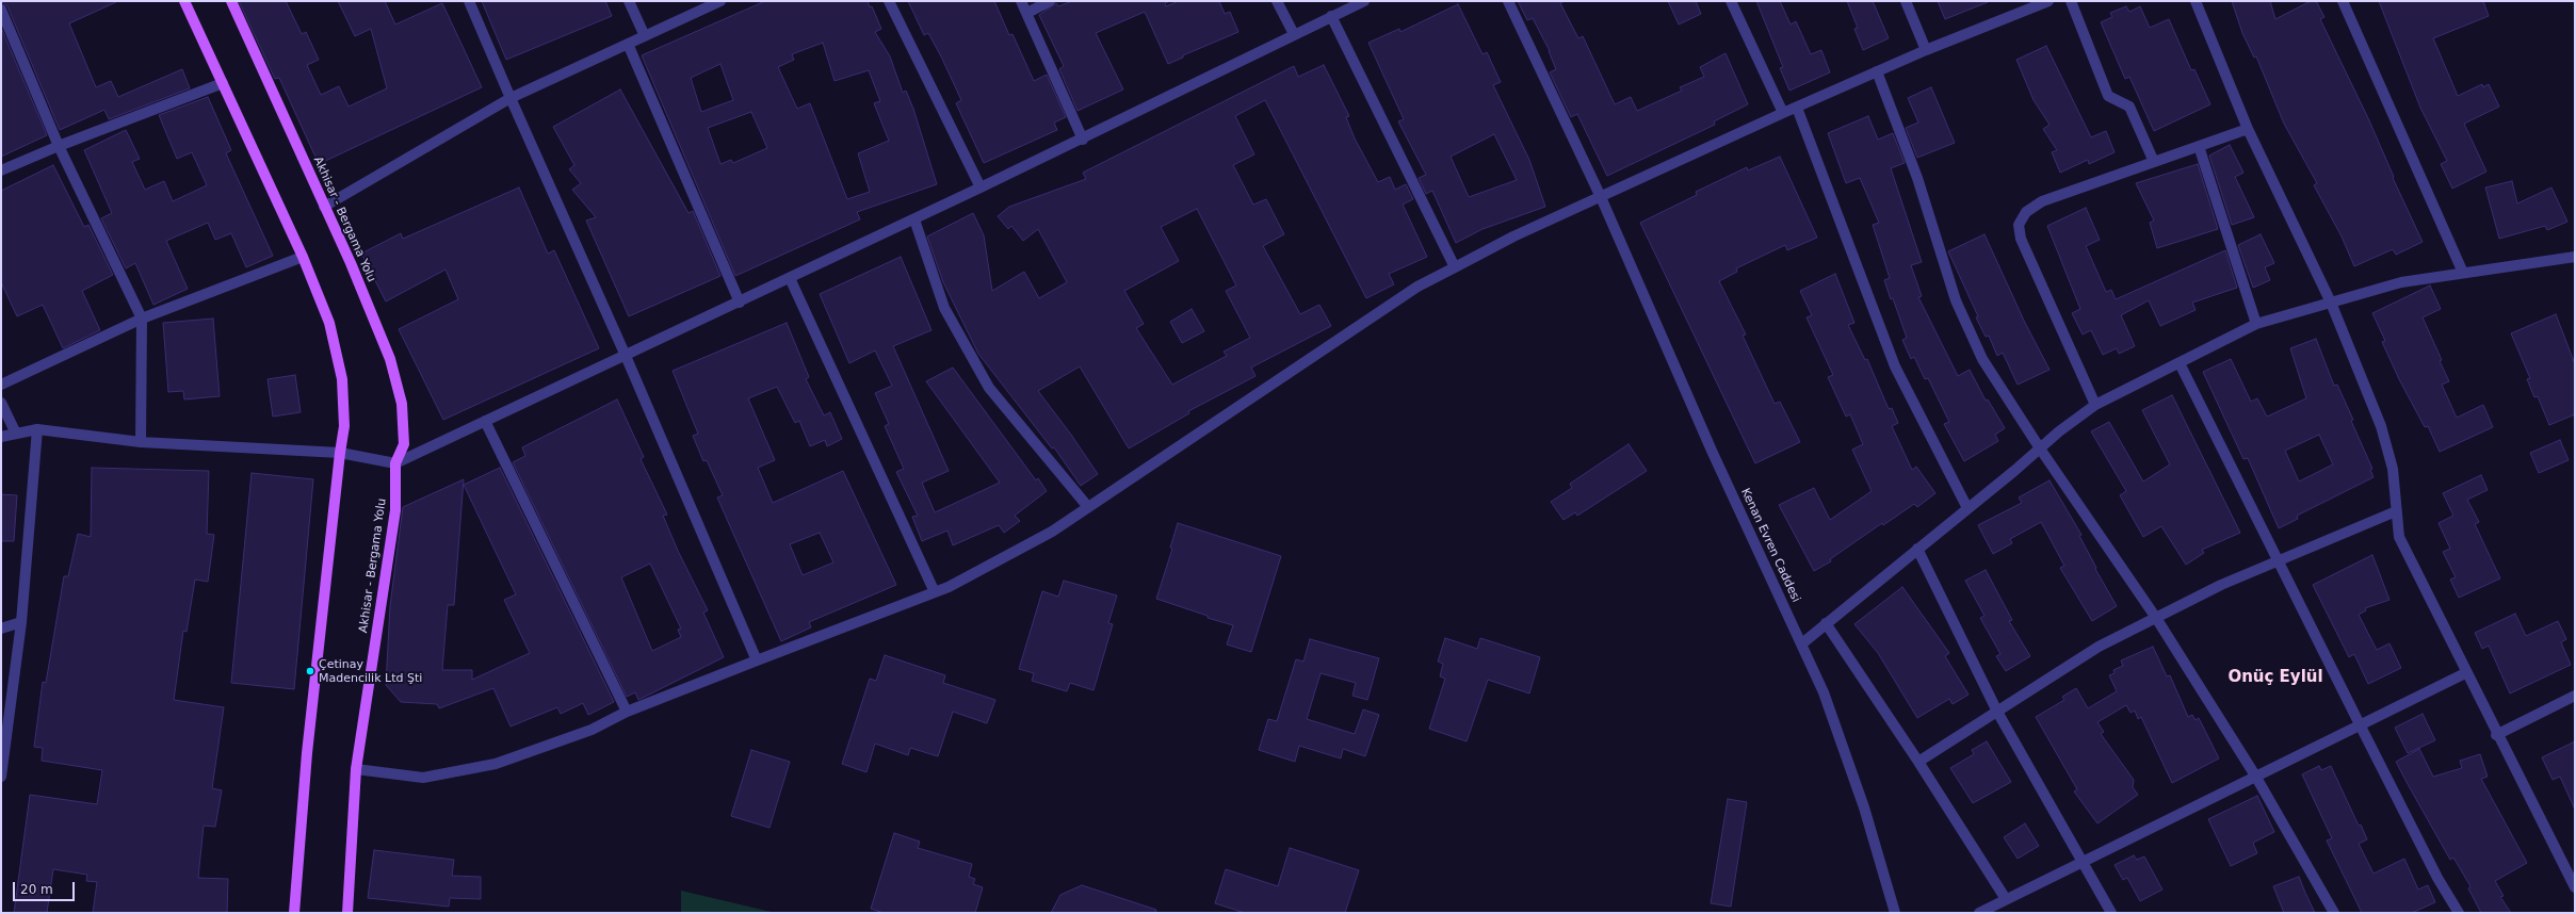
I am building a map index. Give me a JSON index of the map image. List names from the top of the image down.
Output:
{
  "streets": {
    "main road": ["Akhisar - Bergama Yolu"],
    "street": ["Kenan Evren Caddesi"]
  },
  "districts": ["Onüç Eylül"],
  "places": ["Çetinay Madencilik Ltd Şti"],
  "scale_bar": "20 m"
}
